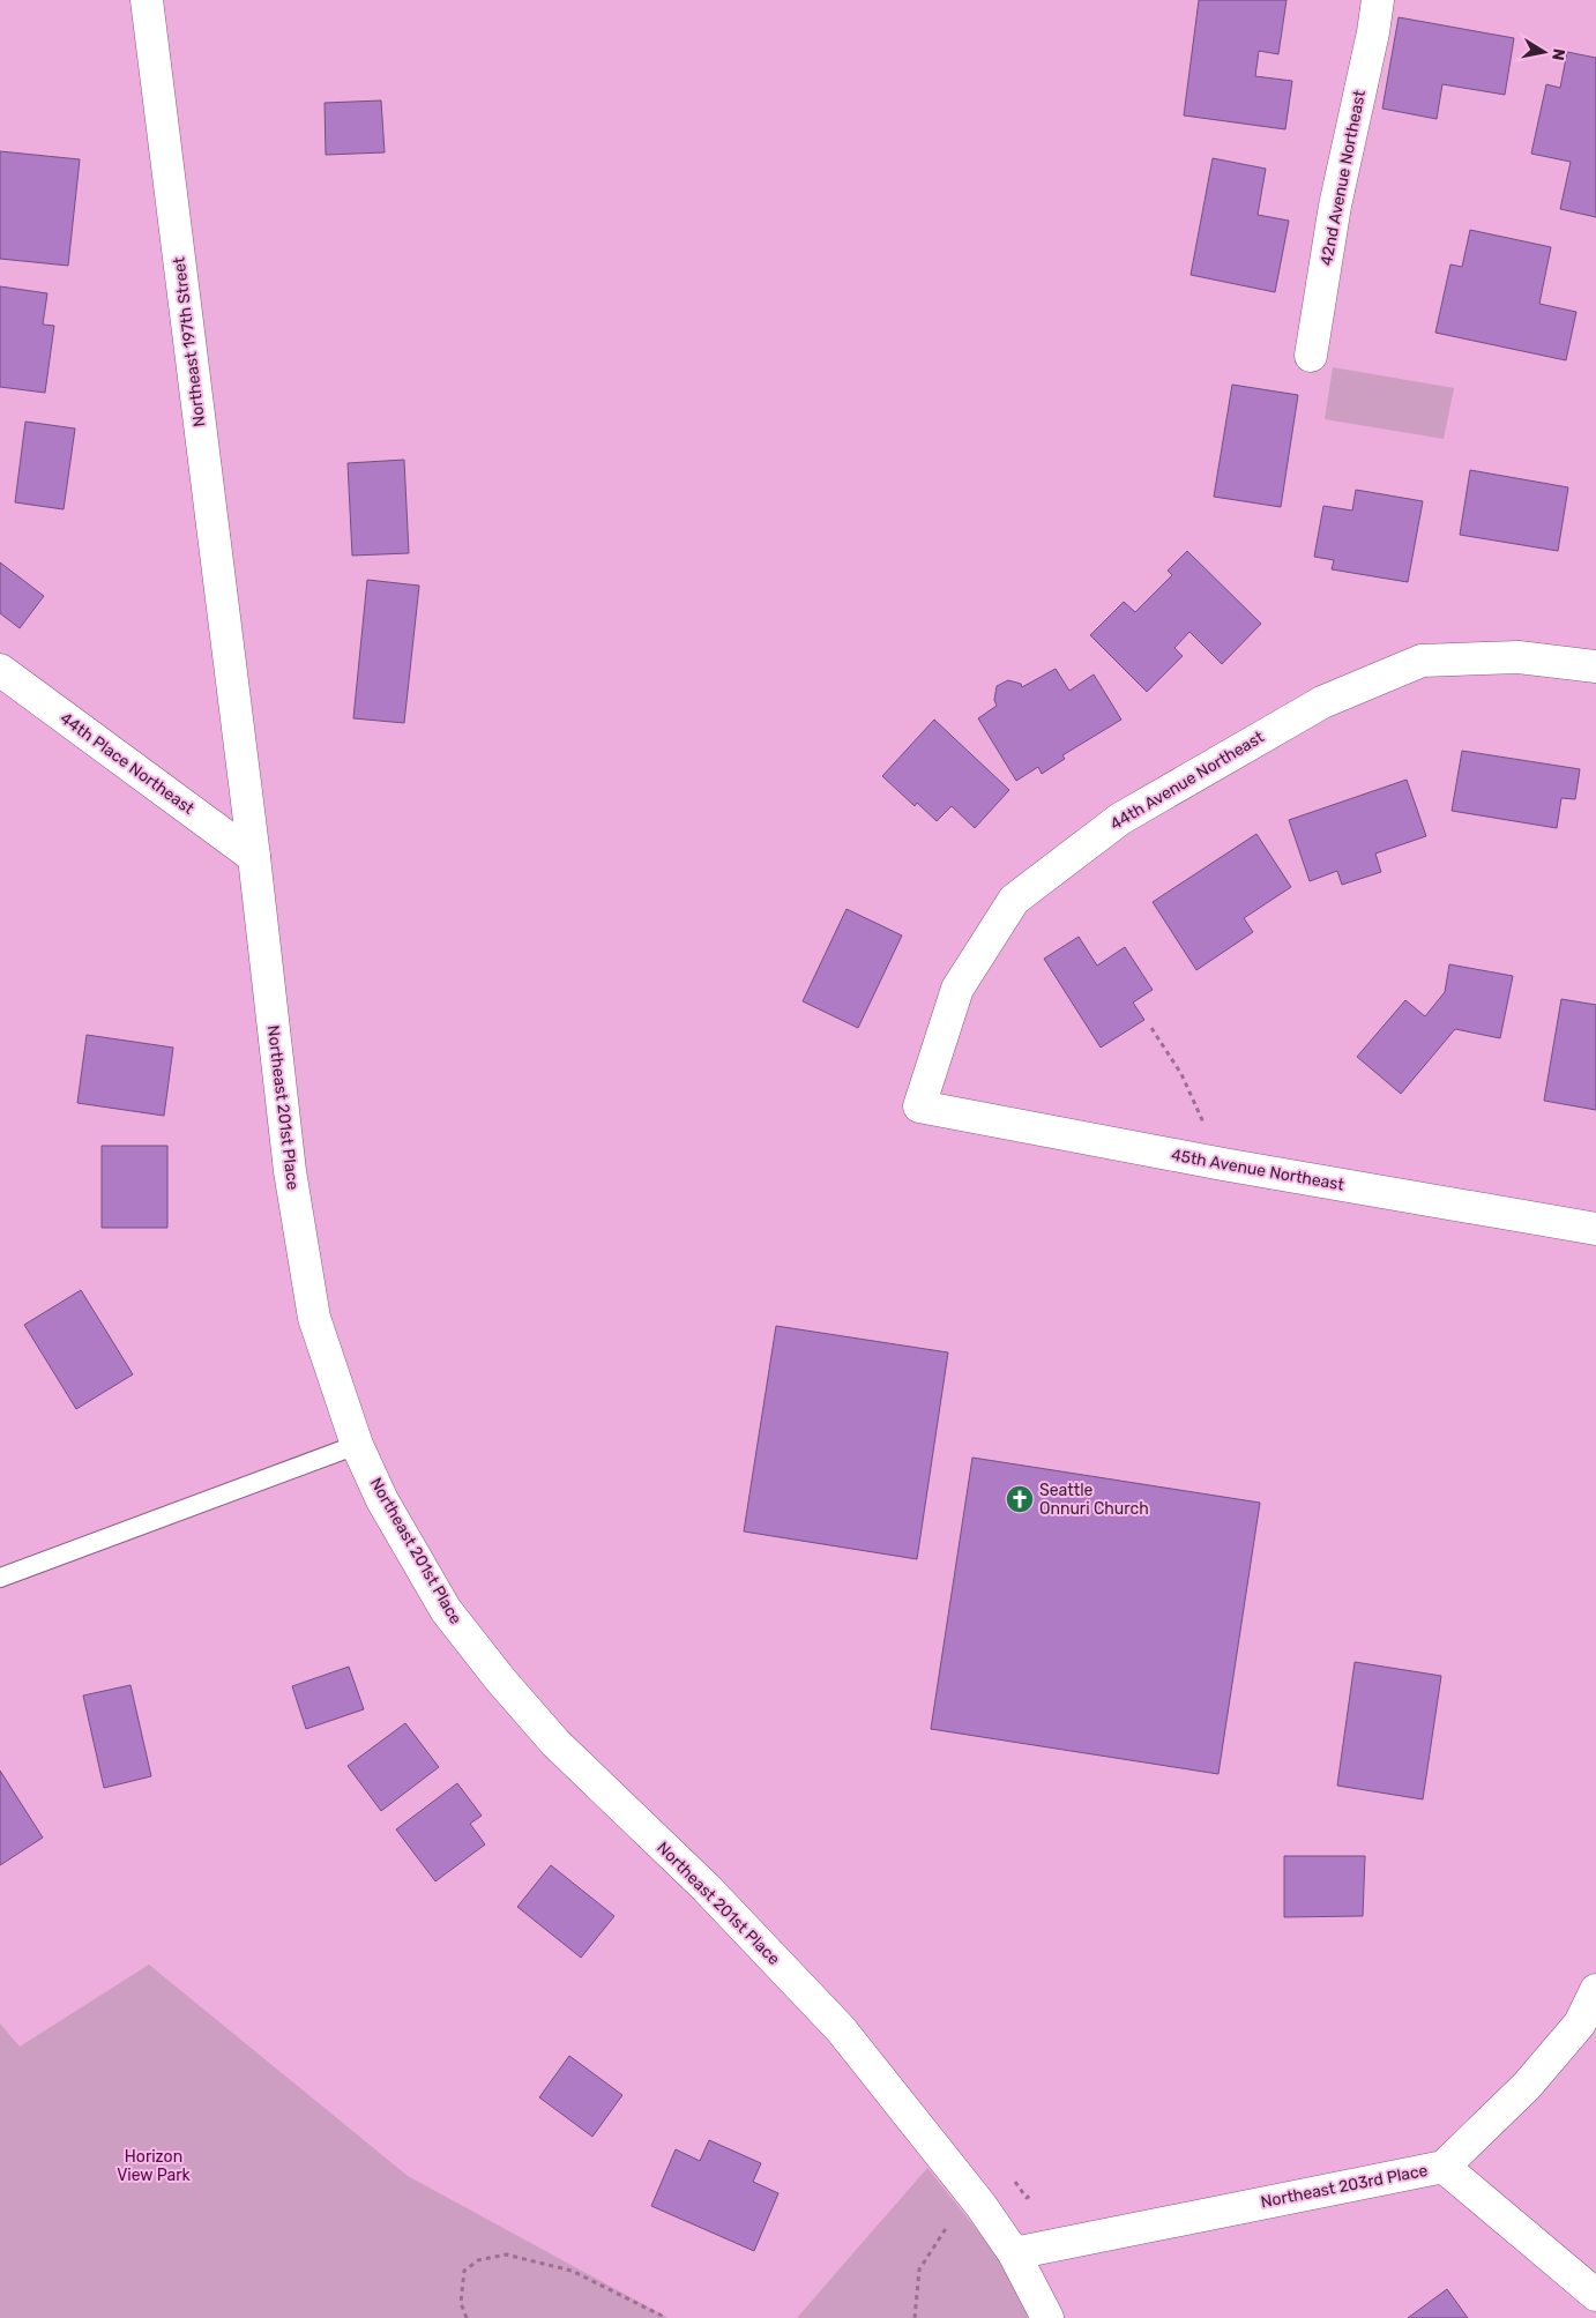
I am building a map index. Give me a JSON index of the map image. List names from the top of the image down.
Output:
{
  "streets": {
    "street": [
      "42nd Avenue Northeast",
      "Northeast 197th Street",
      "44th Place Northeast",
      "44th Avenue Northeast",
      "Northeast 201st Place",
      "45th Avenue Northeast",
      "Northeast 203rd Place"
    ]
  },
  "crossings": [
    ["Northeast 197th Street", "Northeast 201st Place"],
    ["44th Place Northeast", "Northeast 201st Place"],
    ["44th Avenue Northeast", "45th Avenue Northeast"],
    ["Northeast 201st Place", "Northeast 203rd Place"]
  ],
  "parks": ["Horizon View Park"],
  "places": {
    "church": ["Seattle Onnuri Church"]
  },
  "north": "right"
}
